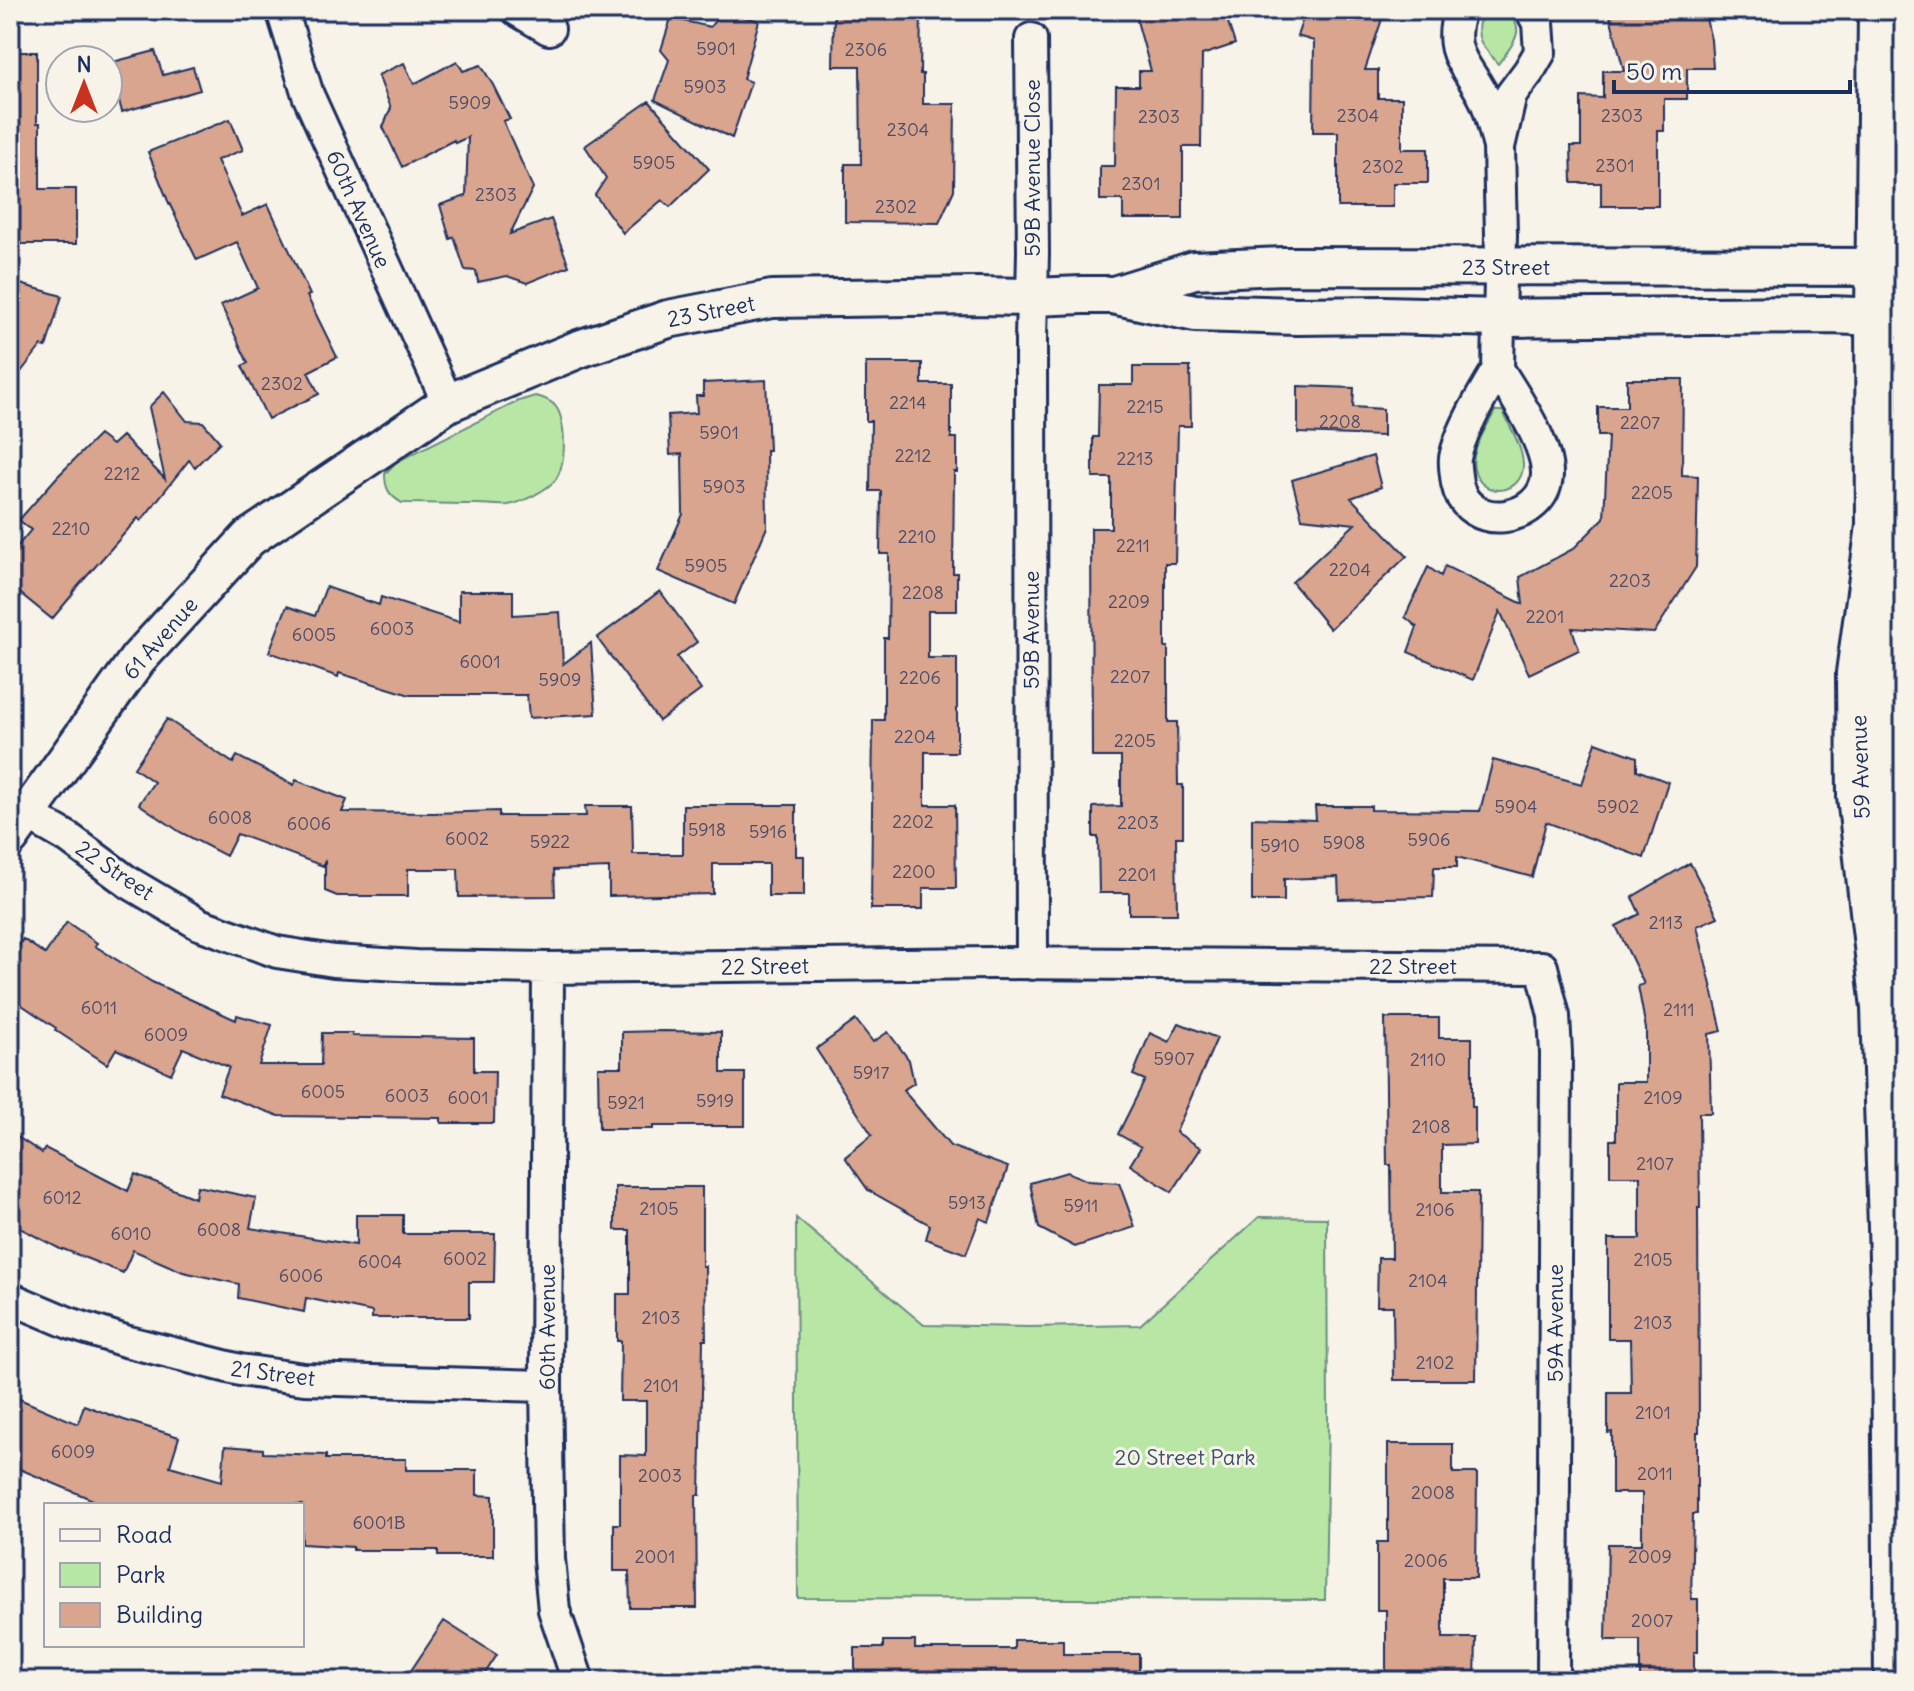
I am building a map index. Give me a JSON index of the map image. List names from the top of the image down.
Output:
{
  "streets": {
    "main road": ["59 Avenue"],
    "street": [
      "59B Avenue Close",
      "60th Avenue",
      "23 Street",
      "59B Avenue",
      "61 Avenue",
      "22 Street",
      "59A Avenue",
      "21 Street"
    ]
  },
  "crossings": [
    ["59B Avenue Close", "23 Street"],
    ["59B Avenue Close", "59B Avenue"],
    ["60th Avenue", "23 Street"],
    ["60th Avenue", "22 Street"],
    ["60th Avenue", "21 Street"],
    ["23 Street", "59B Avenue"],
    ["23 Street", "61 Avenue"],
    ["23 Street", "59 Avenue"],
    ["59B Avenue", "22 Street"],
    ["61 Avenue", "22 Street"],
    ["22 Street", "59A Avenue"]
  ],
  "parks": ["20 Street Park"],
  "house_numbers": [
    "5901",
    "2306",
    "5903",
    "5909",
    "2304",
    "2303",
    "2303",
    "2304",
    "5905",
    "2301",
    "2302",
    "2301",
    "2303",
    "2302",
    "2302",
    "2214",
    "2215",
    "2208",
    "2207",
    "5901",
    "2212",
    "2213",
    "2212",
    "5903",
    "2205",
    "2210",
    "2210",
    "2211",
    "5905",
    "2204",
    "2203",
    "2208",
    "2209",
    "2201",
    "6003",
    "6005",
    "6001",
    "2207",
    "2206",
    "5909",
    "2204",
    "2205",
    "5904",
    "5902",
    "6008",
    "2202",
    "2203",
    "6006",
    "5918",
    "5916",
    "6002",
    "5906",
    "5922",
    "5908",
    "5910",
    "2200",
    "2201",
    "2113",
    "6011",
    "2111",
    "6009",
    "5907",
    "2110",
    "5917",
    "6005",
    "6003",
    "6001",
    "2109",
    "5919",
    "5921",
    "2108",
    "2107",
    "6012",
    "5913",
    "5911",
    "2105",
    "2106",
    "6008",
    "6010",
    "6002",
    "2105",
    "6004",
    "6006",
    "2104",
    "2103",
    "2103",
    "2102",
    "2101",
    "2101",
    "6009",
    "2011",
    "2003",
    "2008",
    "6001B",
    "2001",
    "2009",
    "2006",
    "2007"
  ],
  "legend": ["Road", "Park", "Building"],
  "scale_bar": "50 m",
  "north": "top"
}
